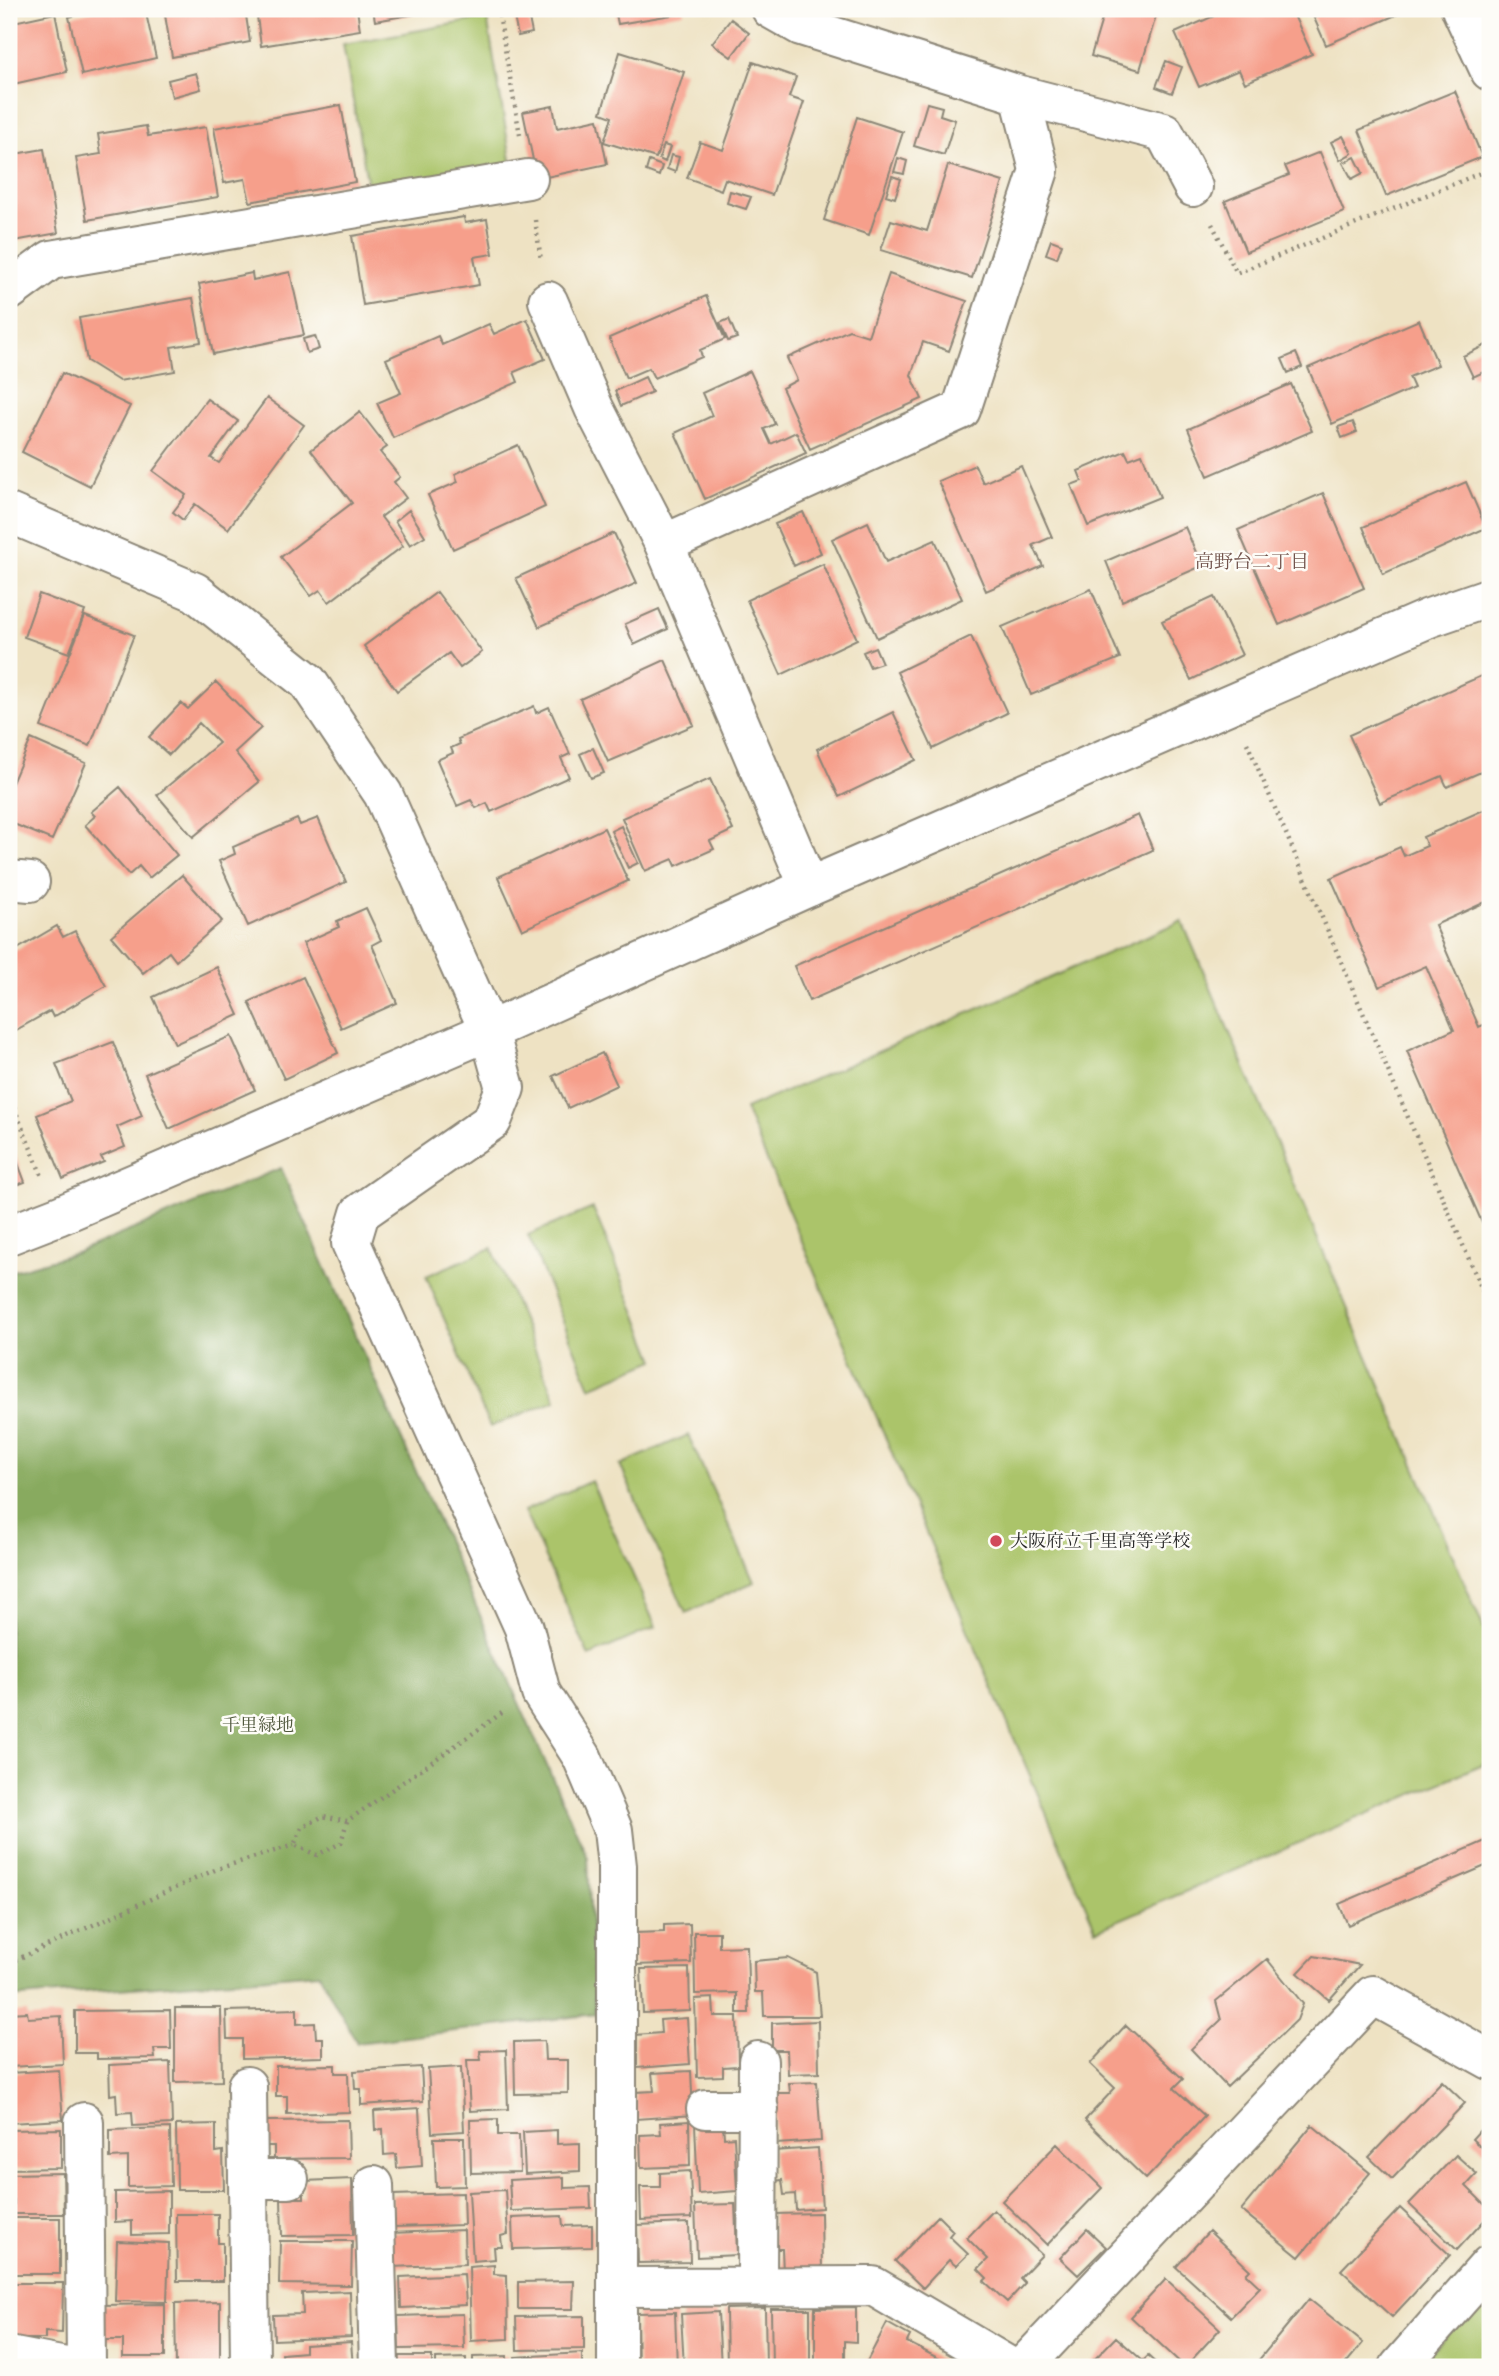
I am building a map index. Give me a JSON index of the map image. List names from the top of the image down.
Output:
{
  "districts": ["高野台二丁目"],
  "parks": ["千里緑地"],
  "places": ["大阪府立千里高等学校"]
}
